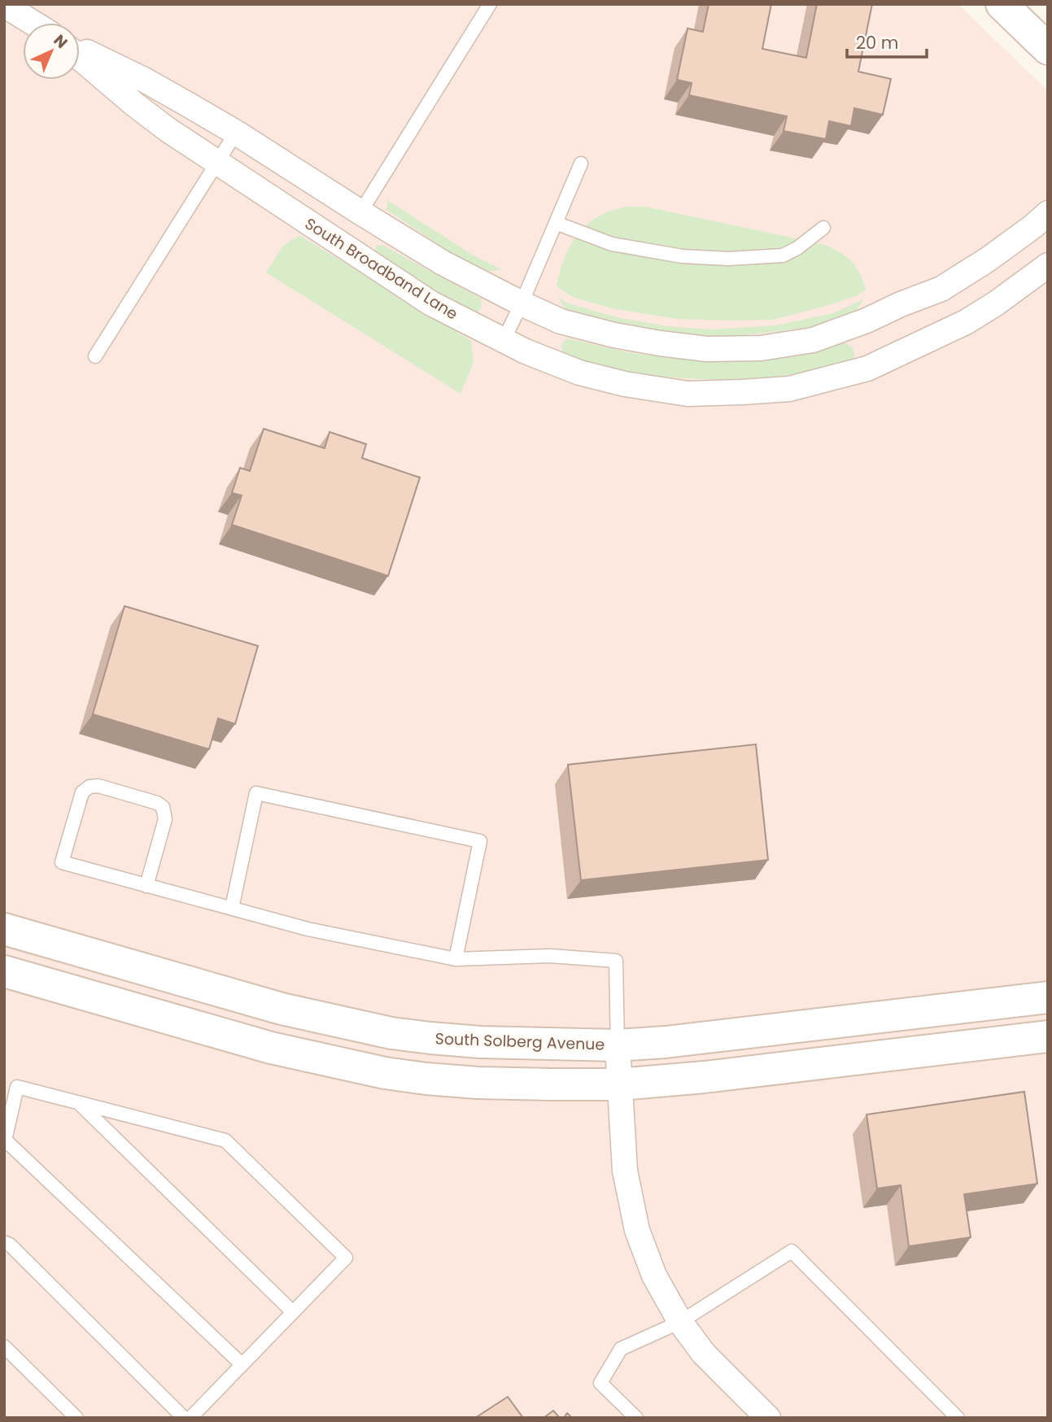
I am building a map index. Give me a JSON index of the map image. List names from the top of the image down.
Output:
{
  "streets": {
    "street": ["South Broadband Lane", "South Solberg Avenue"]
  },
  "scale_bar": "20 m",
  "north": "top right"
}
